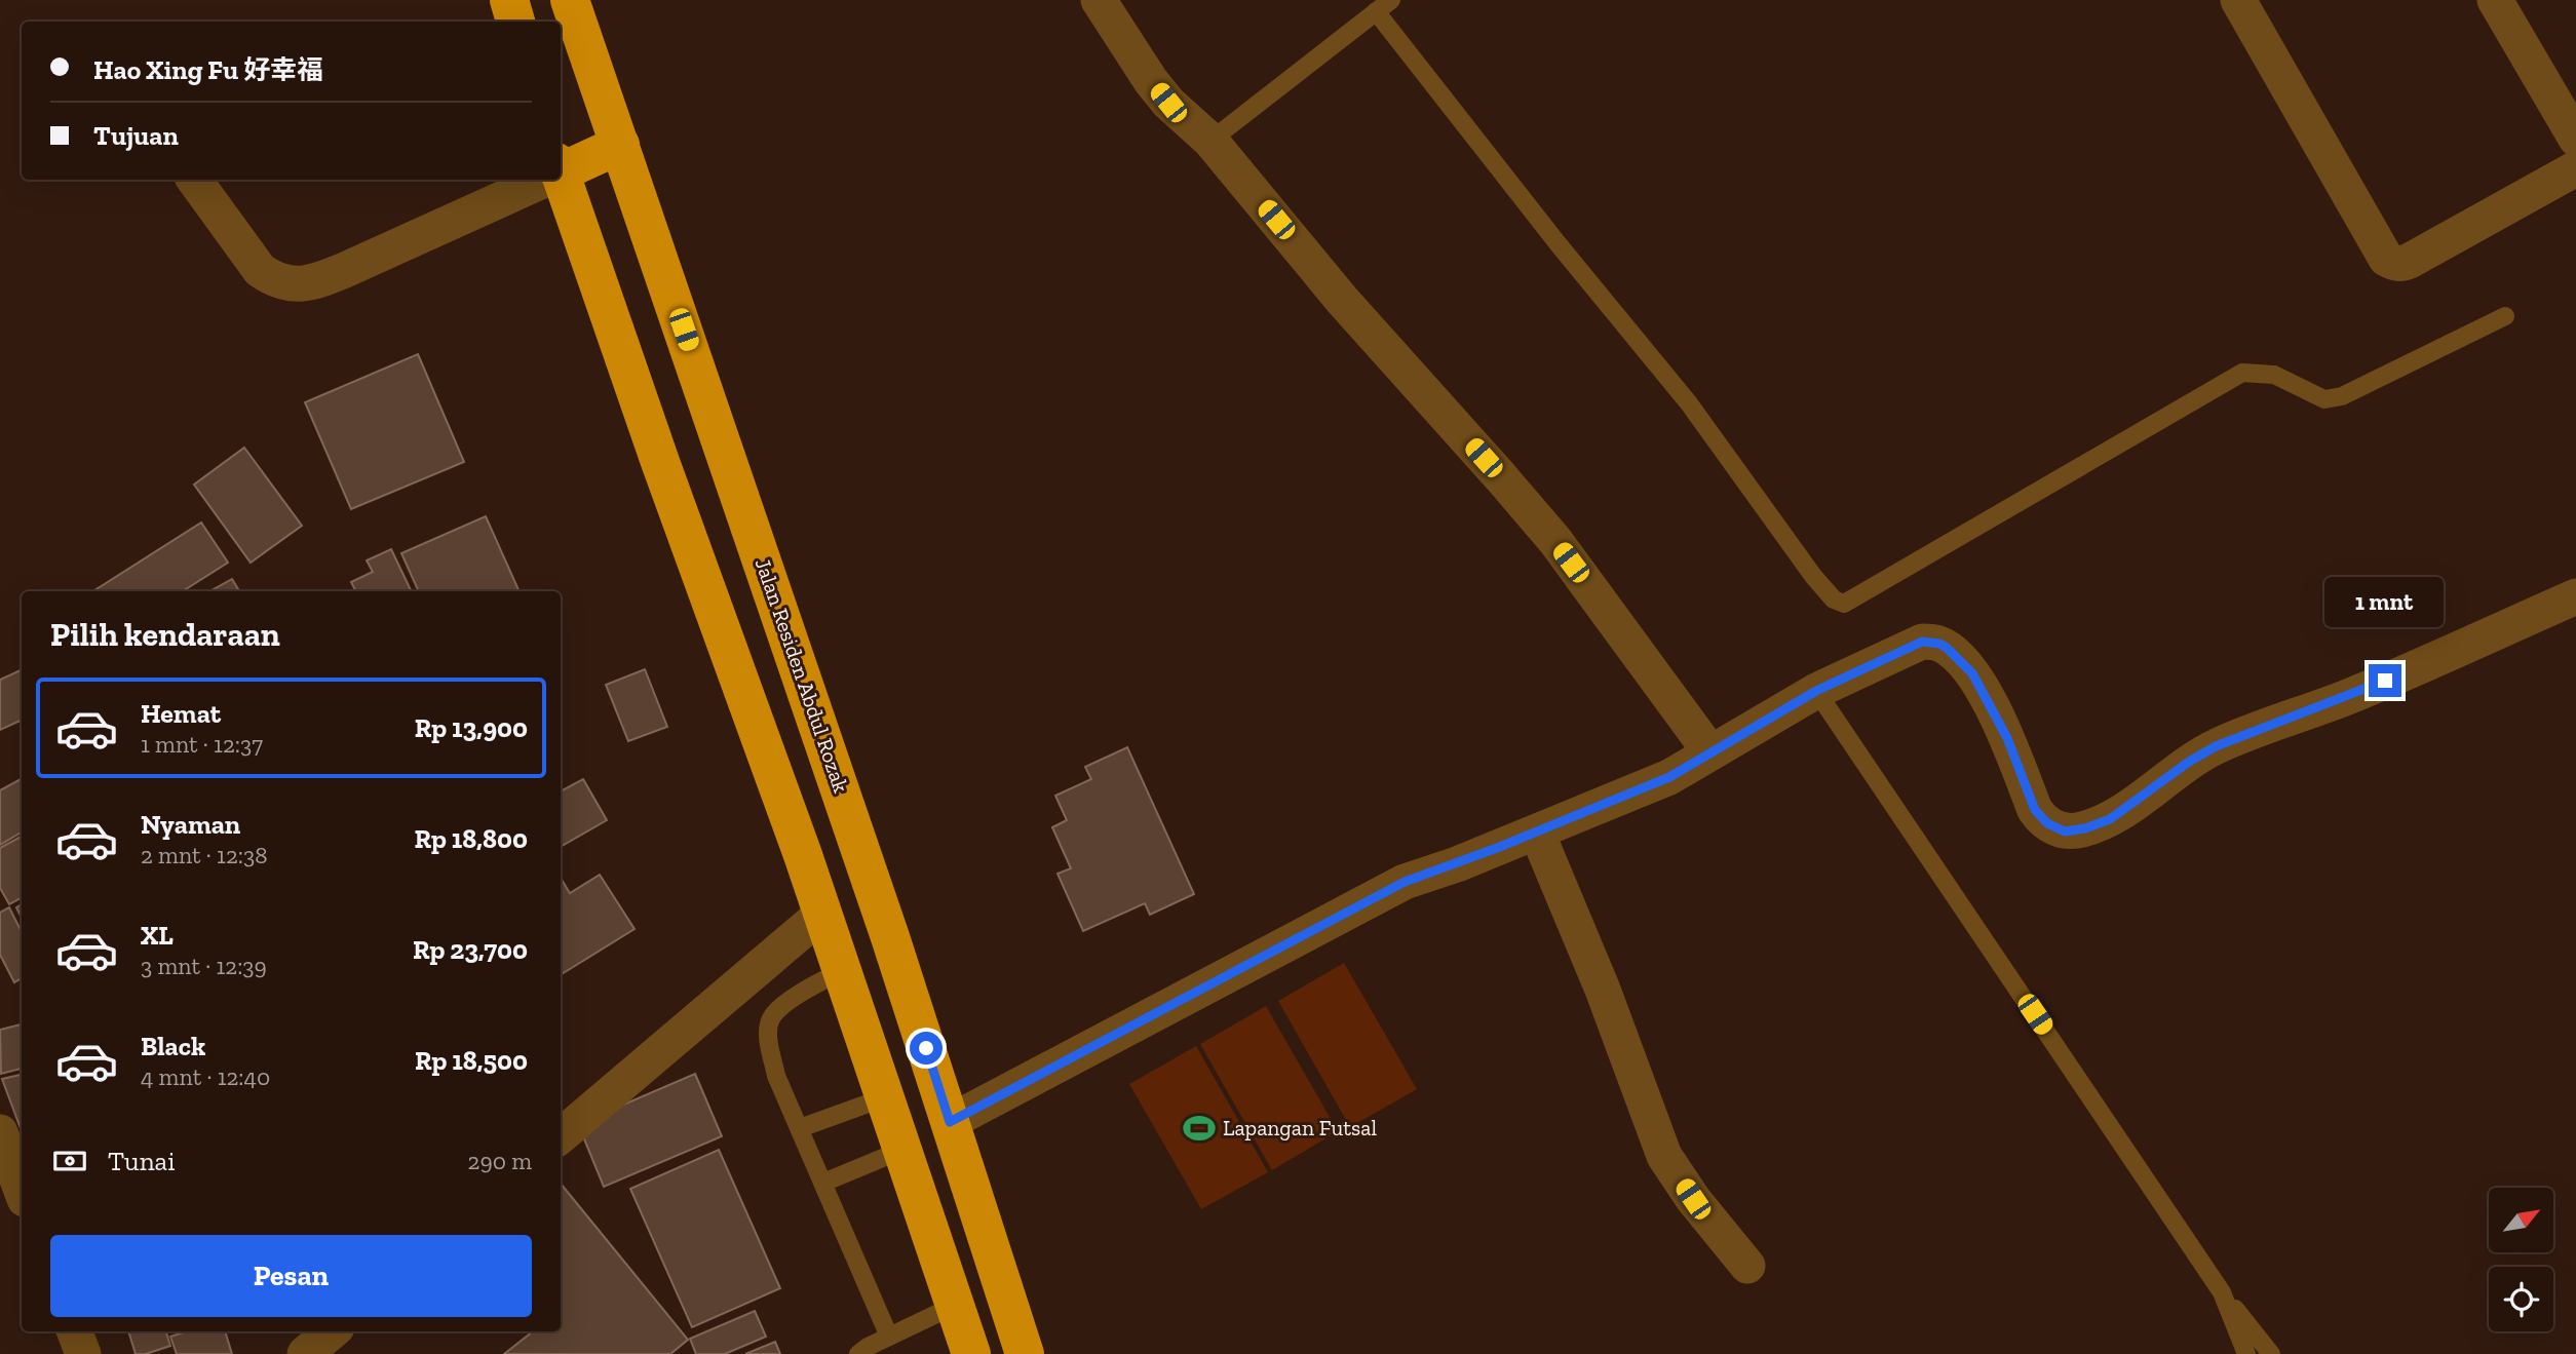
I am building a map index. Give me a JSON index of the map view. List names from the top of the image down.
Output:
{
  "streets": {
    "highway": ["Jalan Residen Abdul Rozak"]
  },
  "places": {
    "sports": ["Lapangan Futsal"]
  },
  "north": "top right",
  "page": {
    "banner": ["Hao Xing Fu 好幸福", "Tujuan"],
    "bubble": "1 mnt",
    "heading": "Pilih kendaraan",
    "list": [
      {
        "name": "Hemat",
        "note": "1 mnt · 12:37",
        "value": "Rp 13,900"
      },
      {
        "name": "Nyaman",
        "note": "2 mnt · 12:38",
        "value": "Rp 18,800"
      },
      {
        "name": "XL",
        "note": "3 mnt · 12:39",
        "value": "Rp 23,700"
      },
      {
        "name": "Black",
        "note": "4 mnt · 12:40",
        "value": "Rp 18,500"
      }
    ],
    "pay": ["Tunai", "290 m"],
    "buttons": "Pesan"
  }
}
